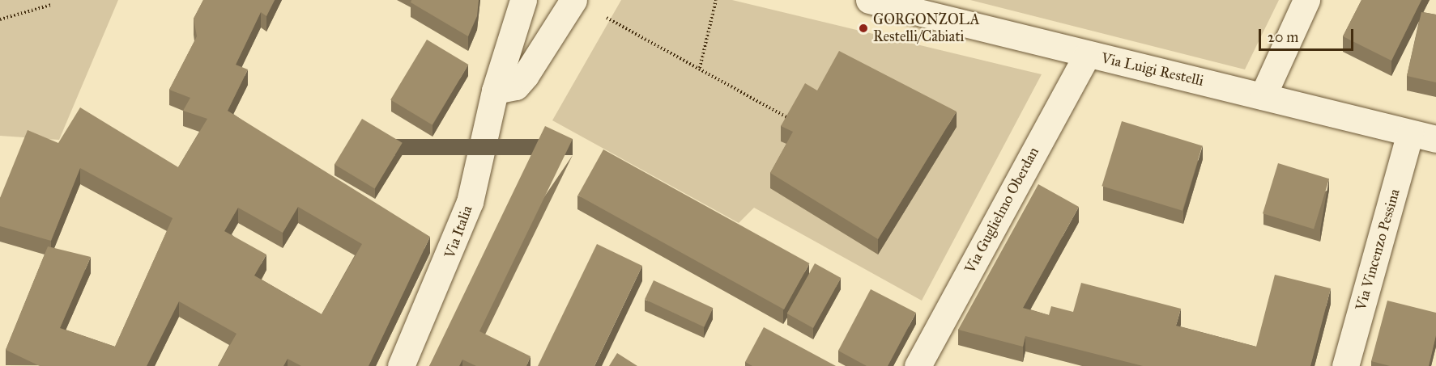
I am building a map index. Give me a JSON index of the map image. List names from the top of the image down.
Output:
{
  "streets": {
    "street": [
      "Via Luigi Restelli",
      "Via Guglielmo Oberdan",
      "Via Italia",
      "Via Vincenzo Pessina"
    ]
  },
  "crossings": [
    ["Via Luigi Restelli", "Via Guglielmo Oberdan"],
    ["Via Luigi Restelli", "Via Vincenzo Pessina"]
  ],
  "places": ["GORGONZOLA Restelli/Cabiati"],
  "scale_bar": "20 m"
}
